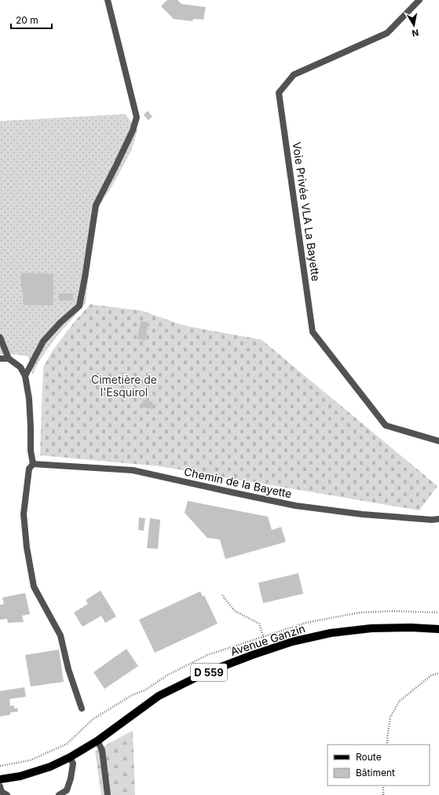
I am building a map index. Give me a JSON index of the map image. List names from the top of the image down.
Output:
{
  "streets": {
    "main road": ["Avenue Ganzin", "D 559"],
    "street": ["Voie Privée VLA La Bayette", "Chemin de la Bayette"]
  },
  "parks": ["Cimetière de l'Esquirol"],
  "legend": ["Route", "Bâtiment"],
  "scale_bar": "20 m",
  "north": "bottom"
}
